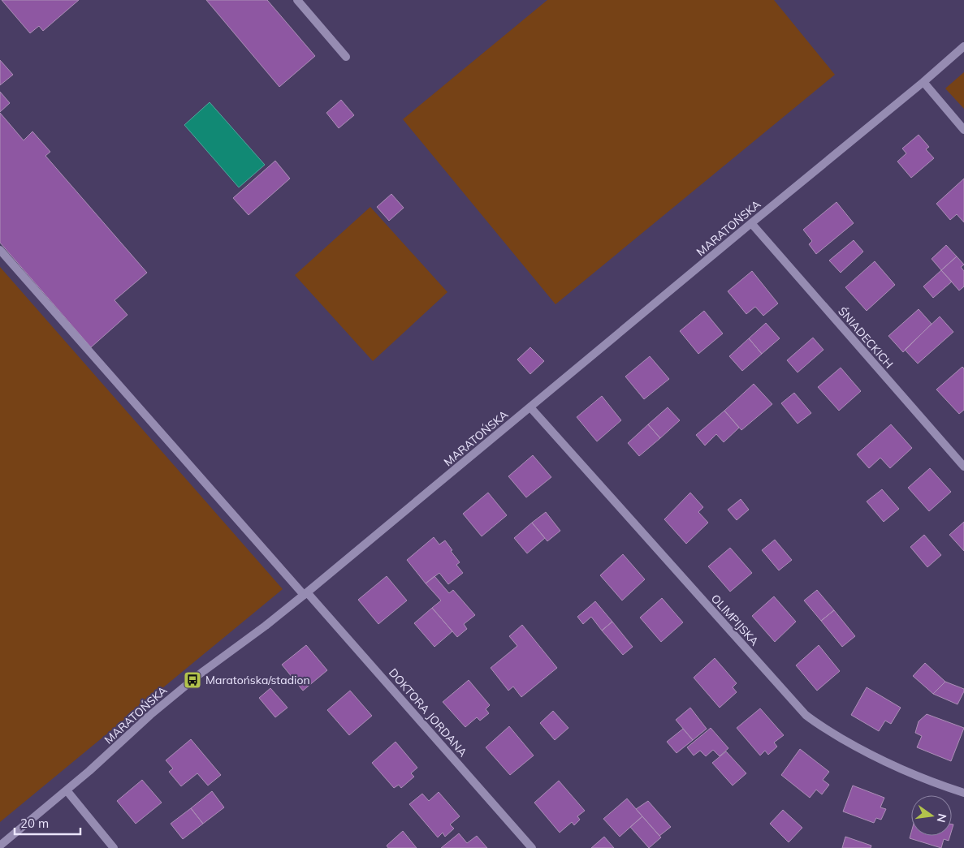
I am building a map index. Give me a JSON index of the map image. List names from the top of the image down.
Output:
{
  "streets": {
    "street": [
      "MARATOŃSKA",
      "ŚNIADECKICH",
      "OLIMPIJSKA",
      "DOKTORA JORDANA"
    ]
  },
  "crossings": [
    ["MARATOŃSKA", "ŚNIADECKICH"],
    ["MARATOŃSKA", "OLIMPIJSKA"],
    ["MARATOŃSKA", "DOKTORA JORDANA"]
  ],
  "places": {
    "bus stop": ["Maratońska/stadion"]
  },
  "scale_bar": "20 m",
  "north": "right"
}
